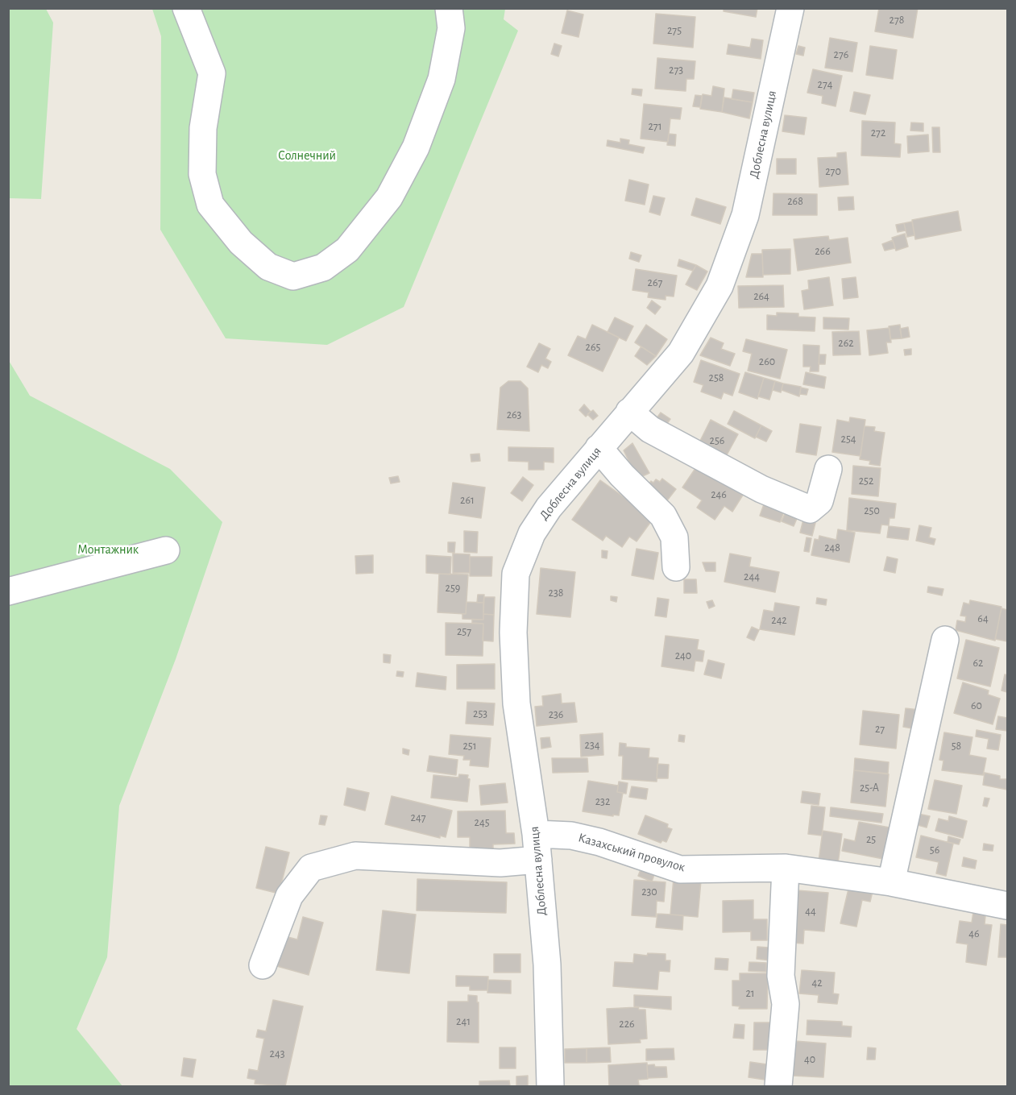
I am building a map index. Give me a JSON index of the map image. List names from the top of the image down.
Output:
{
  "streets": {
    "street": ["Доблесна вулиця", "Казахський провулок"]
  },
  "crossings": [
    ["Доблесна вулиця", "Казахський провулок"]
  ],
  "parks": ["Солнечний", "Монтажник"],
  "house_numbers": [
    "278",
    "275",
    "276",
    "273",
    "274",
    "271",
    "272",
    "270",
    "268",
    "266",
    "267",
    "264",
    "262",
    "265",
    "260",
    "258",
    "263",
    "254",
    "256",
    "252",
    "246",
    "261",
    "250",
    "248",
    "244",
    "259",
    "238",
    "64",
    "242",
    "257",
    "240",
    "62",
    "60",
    "253",
    "236",
    "27",
    "234",
    "251",
    "58",
    "25-А",
    "232",
    "247",
    "245",
    "25",
    "56",
    "230",
    "44",
    "46",
    "42",
    "21",
    "241",
    "226",
    "243",
    "40"
  ]
}
